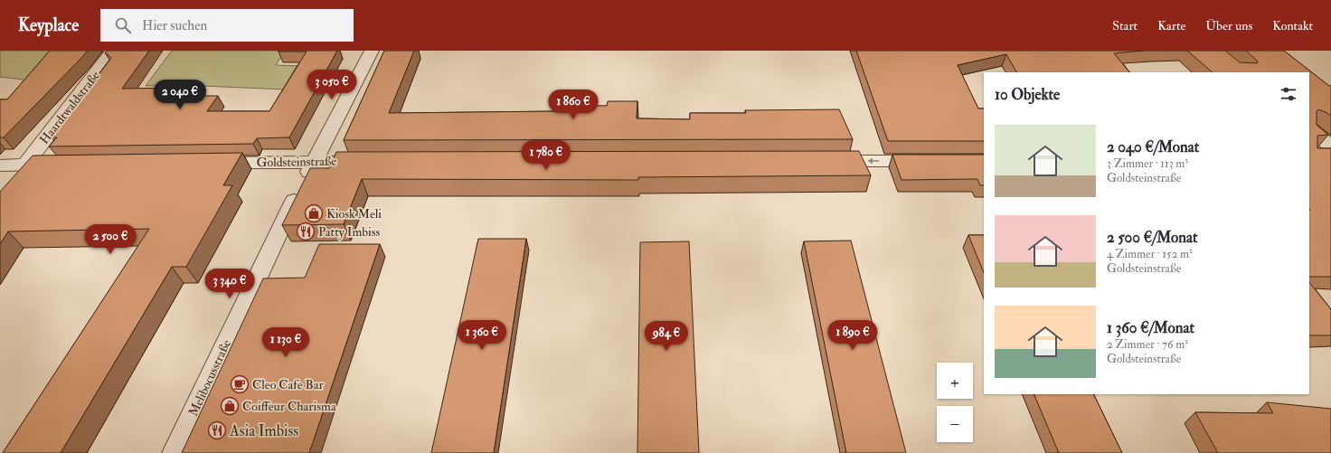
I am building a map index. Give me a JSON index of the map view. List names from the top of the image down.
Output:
{
  "streets": {
    "street": ["Haardtwaldstraße", "Goldsteinstraße", "Melibocusstraße"]
  },
  "crossings": [
    ["Goldsteinstraße", "Melibocusstraße"]
  ],
  "places": {
    "shop": ["Kiosk Meli", "Coiffeur Charisma"],
    "restaurant": ["Patty Imbiss", "Asia Imbiss"],
    "cafe": ["Cleo Cafe Bar"]
  },
  "page": {
    "header": "Keyplace",
    "search": "Hier suchen",
    "nav": [
      "Start",
      "Karte",
      "Über uns",
      "Kontakt"
    ],
    "price": [
      "3 050 €",
      "2 040 €",
      "1 860 €",
      "1 780 €",
      "2 500 €",
      "3 340 €",
      "1 360 €",
      "1 890 €",
      "984 €",
      "1 130 €"
    ],
    "heading": "10 Objekte",
    "list": [
      {
        "name": "2 040 €/Monat",
        "note": "3 Zimmer · 113 m² · Goldsteinstraße"
      },
      {
        "name": "2 500 €/Monat",
        "note": "4 Zimmer · 152 m² · Goldsteinstraße"
      },
      {
        "name": "1 360 €/Monat",
        "note": "2 Zimmer · 76 m² · Goldsteinstraße"
      }
    ],
    "map_buttons": ["+", "−"]
  }
}
